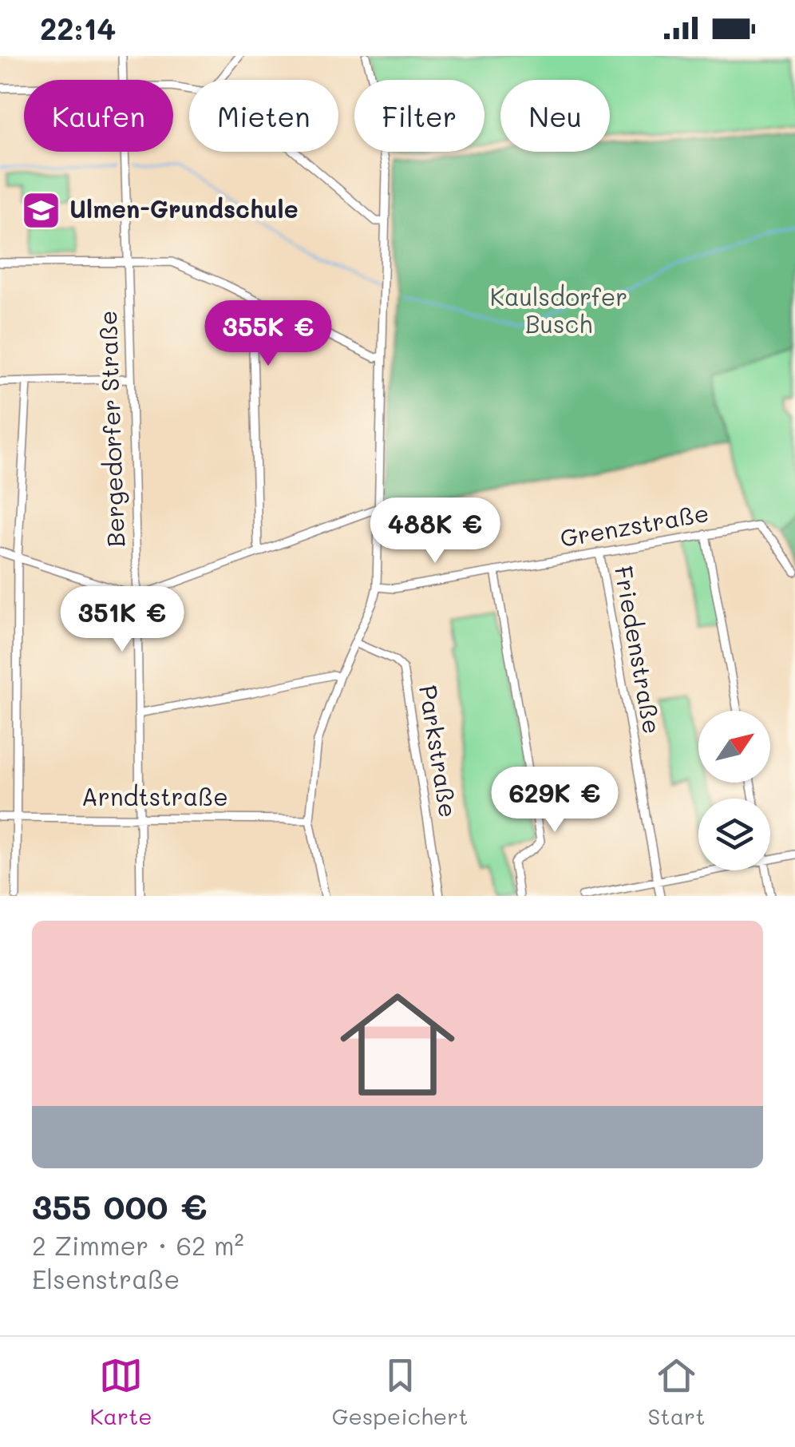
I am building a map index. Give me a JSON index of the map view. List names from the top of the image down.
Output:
{
  "streets": {
    "street": [
      "Bergedorfer Straße",
      "Grenzstraße",
      "Friedenstraße",
      "Parkstraße",
      "Arndtstraße"
    ]
  },
  "crossings": [
    ["Bergedorfer Straße", "Arndtstraße"],
    ["Grenzstraße", "Friedenstraße"]
  ],
  "parks": ["Kaulsdorfer Busch"],
  "places": {
    "school or university": ["Ulmen-Grundschule"]
  },
  "north": "top right",
  "page": {
    "status": "22:14",
    "chip": [
      "Kaufen",
      "Mieten",
      "Filter",
      "Neu"
    ],
    "price": [
      "355K €",
      "488K €",
      "351K €",
      "629K €"
    ],
    "list": [
      {
        "name": "355 000 €",
        "note": "2 Zimmer · 62 m² · Elsenstraße"
      }
    ],
    "tabs": ["Karte", "Gespeichert", "Start"]
  }
}
